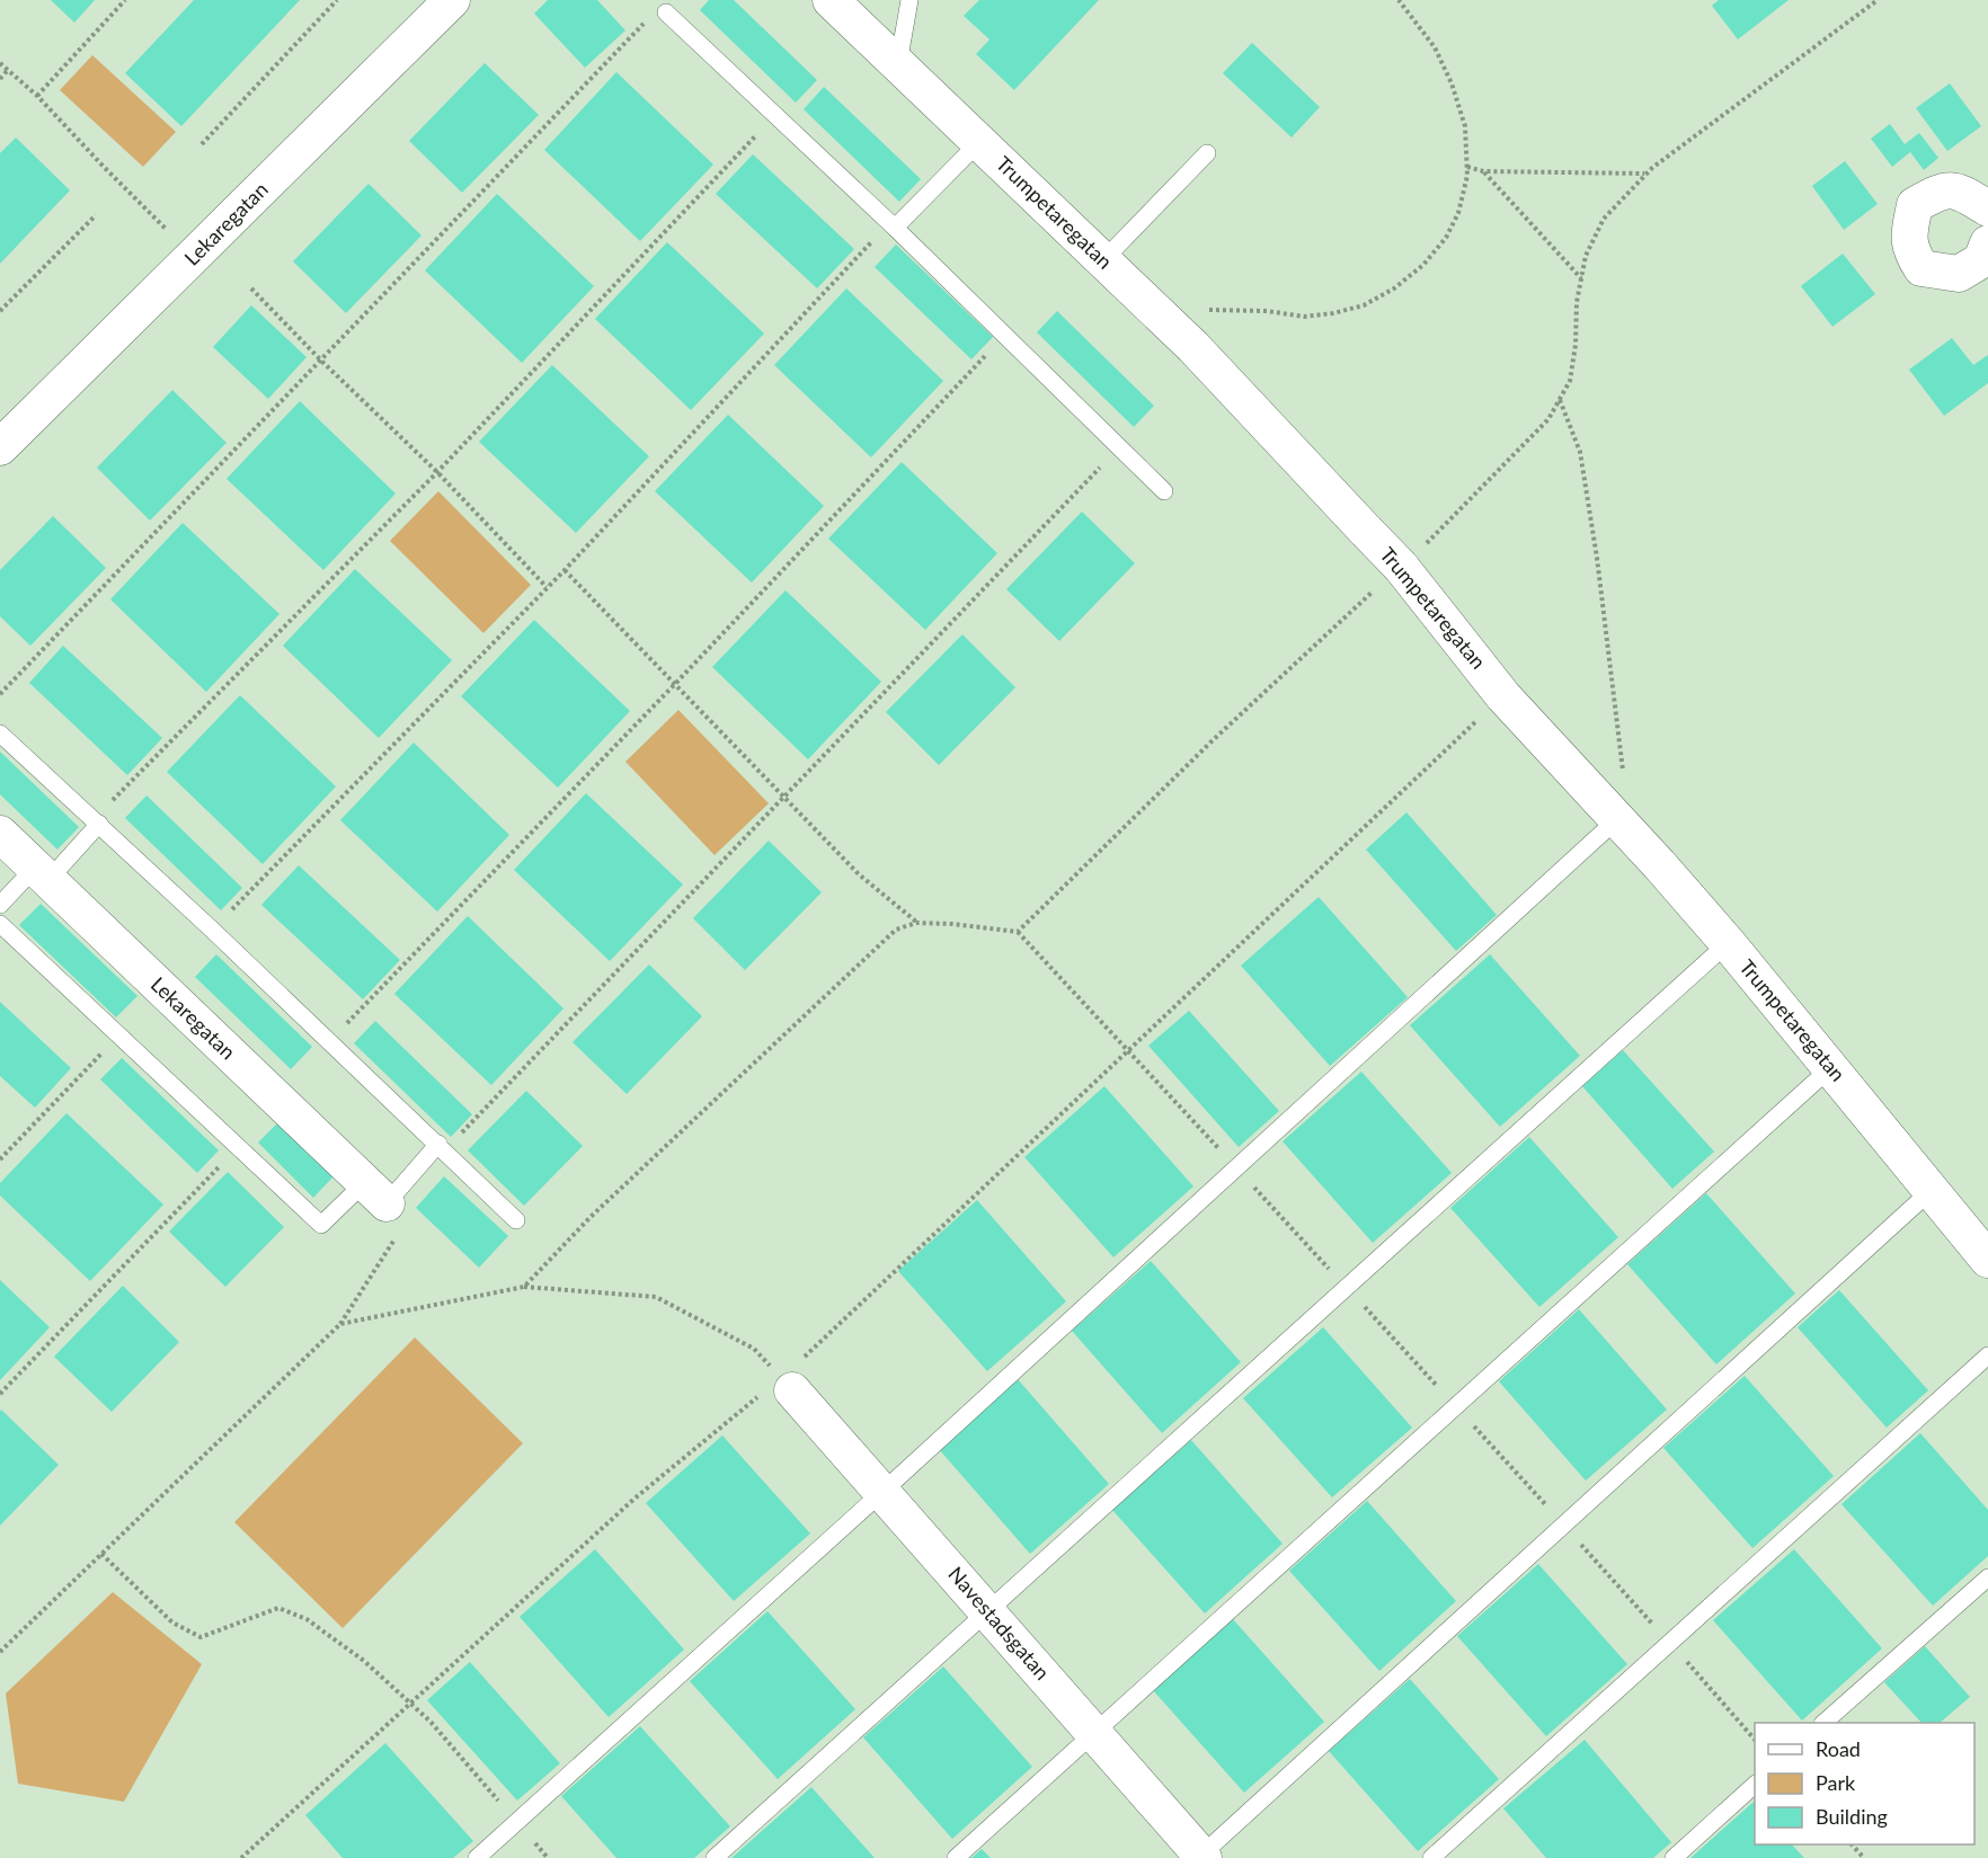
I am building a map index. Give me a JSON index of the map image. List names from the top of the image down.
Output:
{
  "streets": {
    "street": ["Trumpetaregatan", "Lekaregatan", "Navestadsgatan"]
  },
  "legend": ["Road", "Park", "Building"]
}
